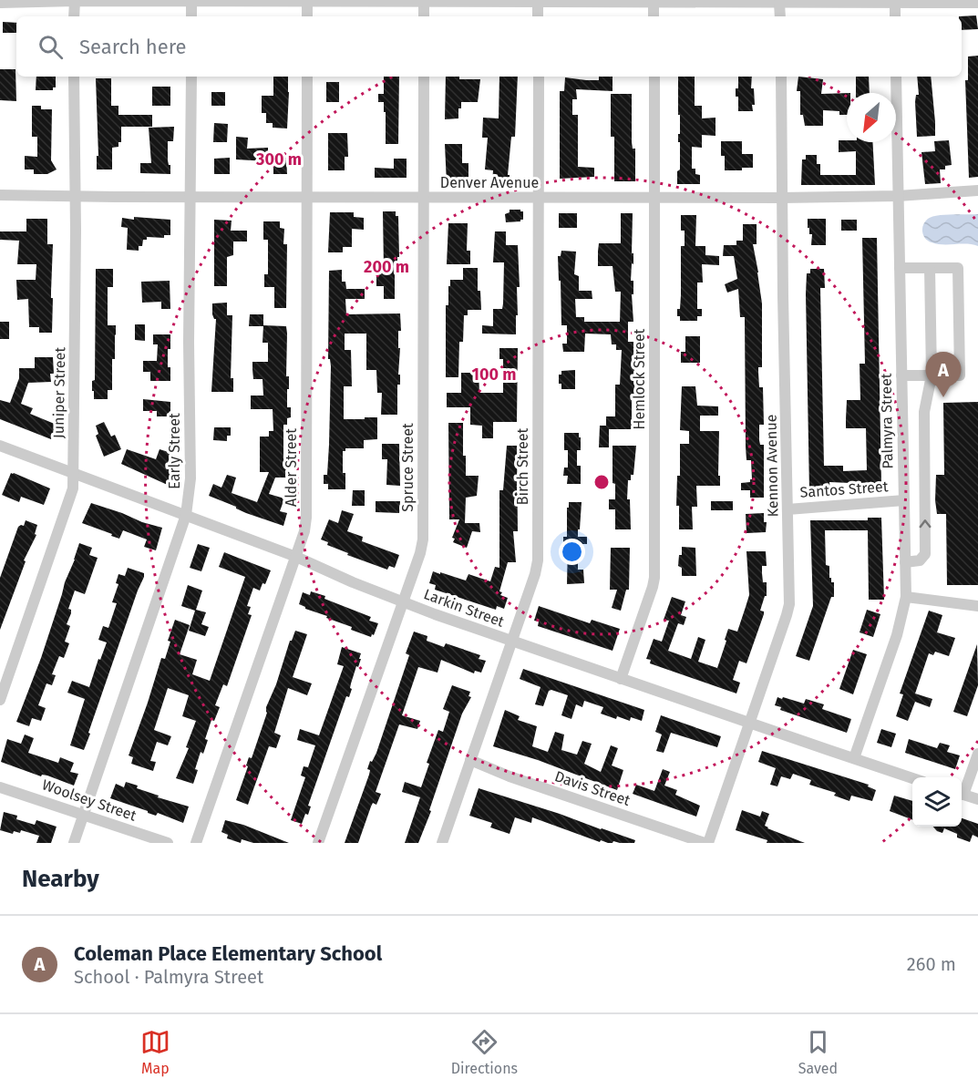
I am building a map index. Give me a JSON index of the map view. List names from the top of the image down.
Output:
{
  "streets": {
    "street": [
      "Denver Avenue",
      "Hemlock Street",
      "Juniper Street",
      "Palmyra Street",
      "Early Street",
      "Kennon Avenue",
      "Birch Street",
      "Alder Street",
      "Spruce Street",
      "Santos Street",
      "Larkin Street",
      "Davis Street",
      "Woolsey Street"
    ]
  },
  "crossings": [
    ["Denver Avenue", "Hemlock Street"],
    ["Denver Avenue", "Juniper Street"],
    ["Denver Avenue", "Palmyra Street"],
    ["Denver Avenue", "Early Street"],
    ["Denver Avenue", "Kennon Avenue"],
    ["Denver Avenue", "Birch Street"],
    ["Denver Avenue", "Alder Street"],
    ["Denver Avenue", "Spruce Street"],
    ["Hemlock Street", "Larkin Street"],
    ["Juniper Street", "Larkin Street"],
    ["Palmyra Street", "Santos Street"],
    ["Palmyra Street", "Larkin Street"],
    ["Early Street", "Larkin Street"],
    ["Early Street", "Woolsey Street"],
    ["Kennon Avenue", "Santos Street"],
    ["Kennon Avenue", "Larkin Street"],
    ["Kennon Avenue", "Davis Street"],
    ["Birch Street", "Larkin Street"],
    ["Birch Street", "Davis Street"],
    ["Alder Street", "Larkin Street"],
    ["Spruce Street", "Larkin Street"]
  ],
  "north": "bottom left",
  "page": {
    "search": "Search here",
    "pins": "A",
    "heading": "Nearby",
    "list": [
      {
        "mark": "A",
        "name": "Coleman Place Elementary School",
        "note": "School · Palmyra Street",
        "value": "260 m"
      }
    ],
    "nav": ["Map", "Directions", "Saved"]
  },
  "rings": ["300 m", "200 m", "100 m"]
}
